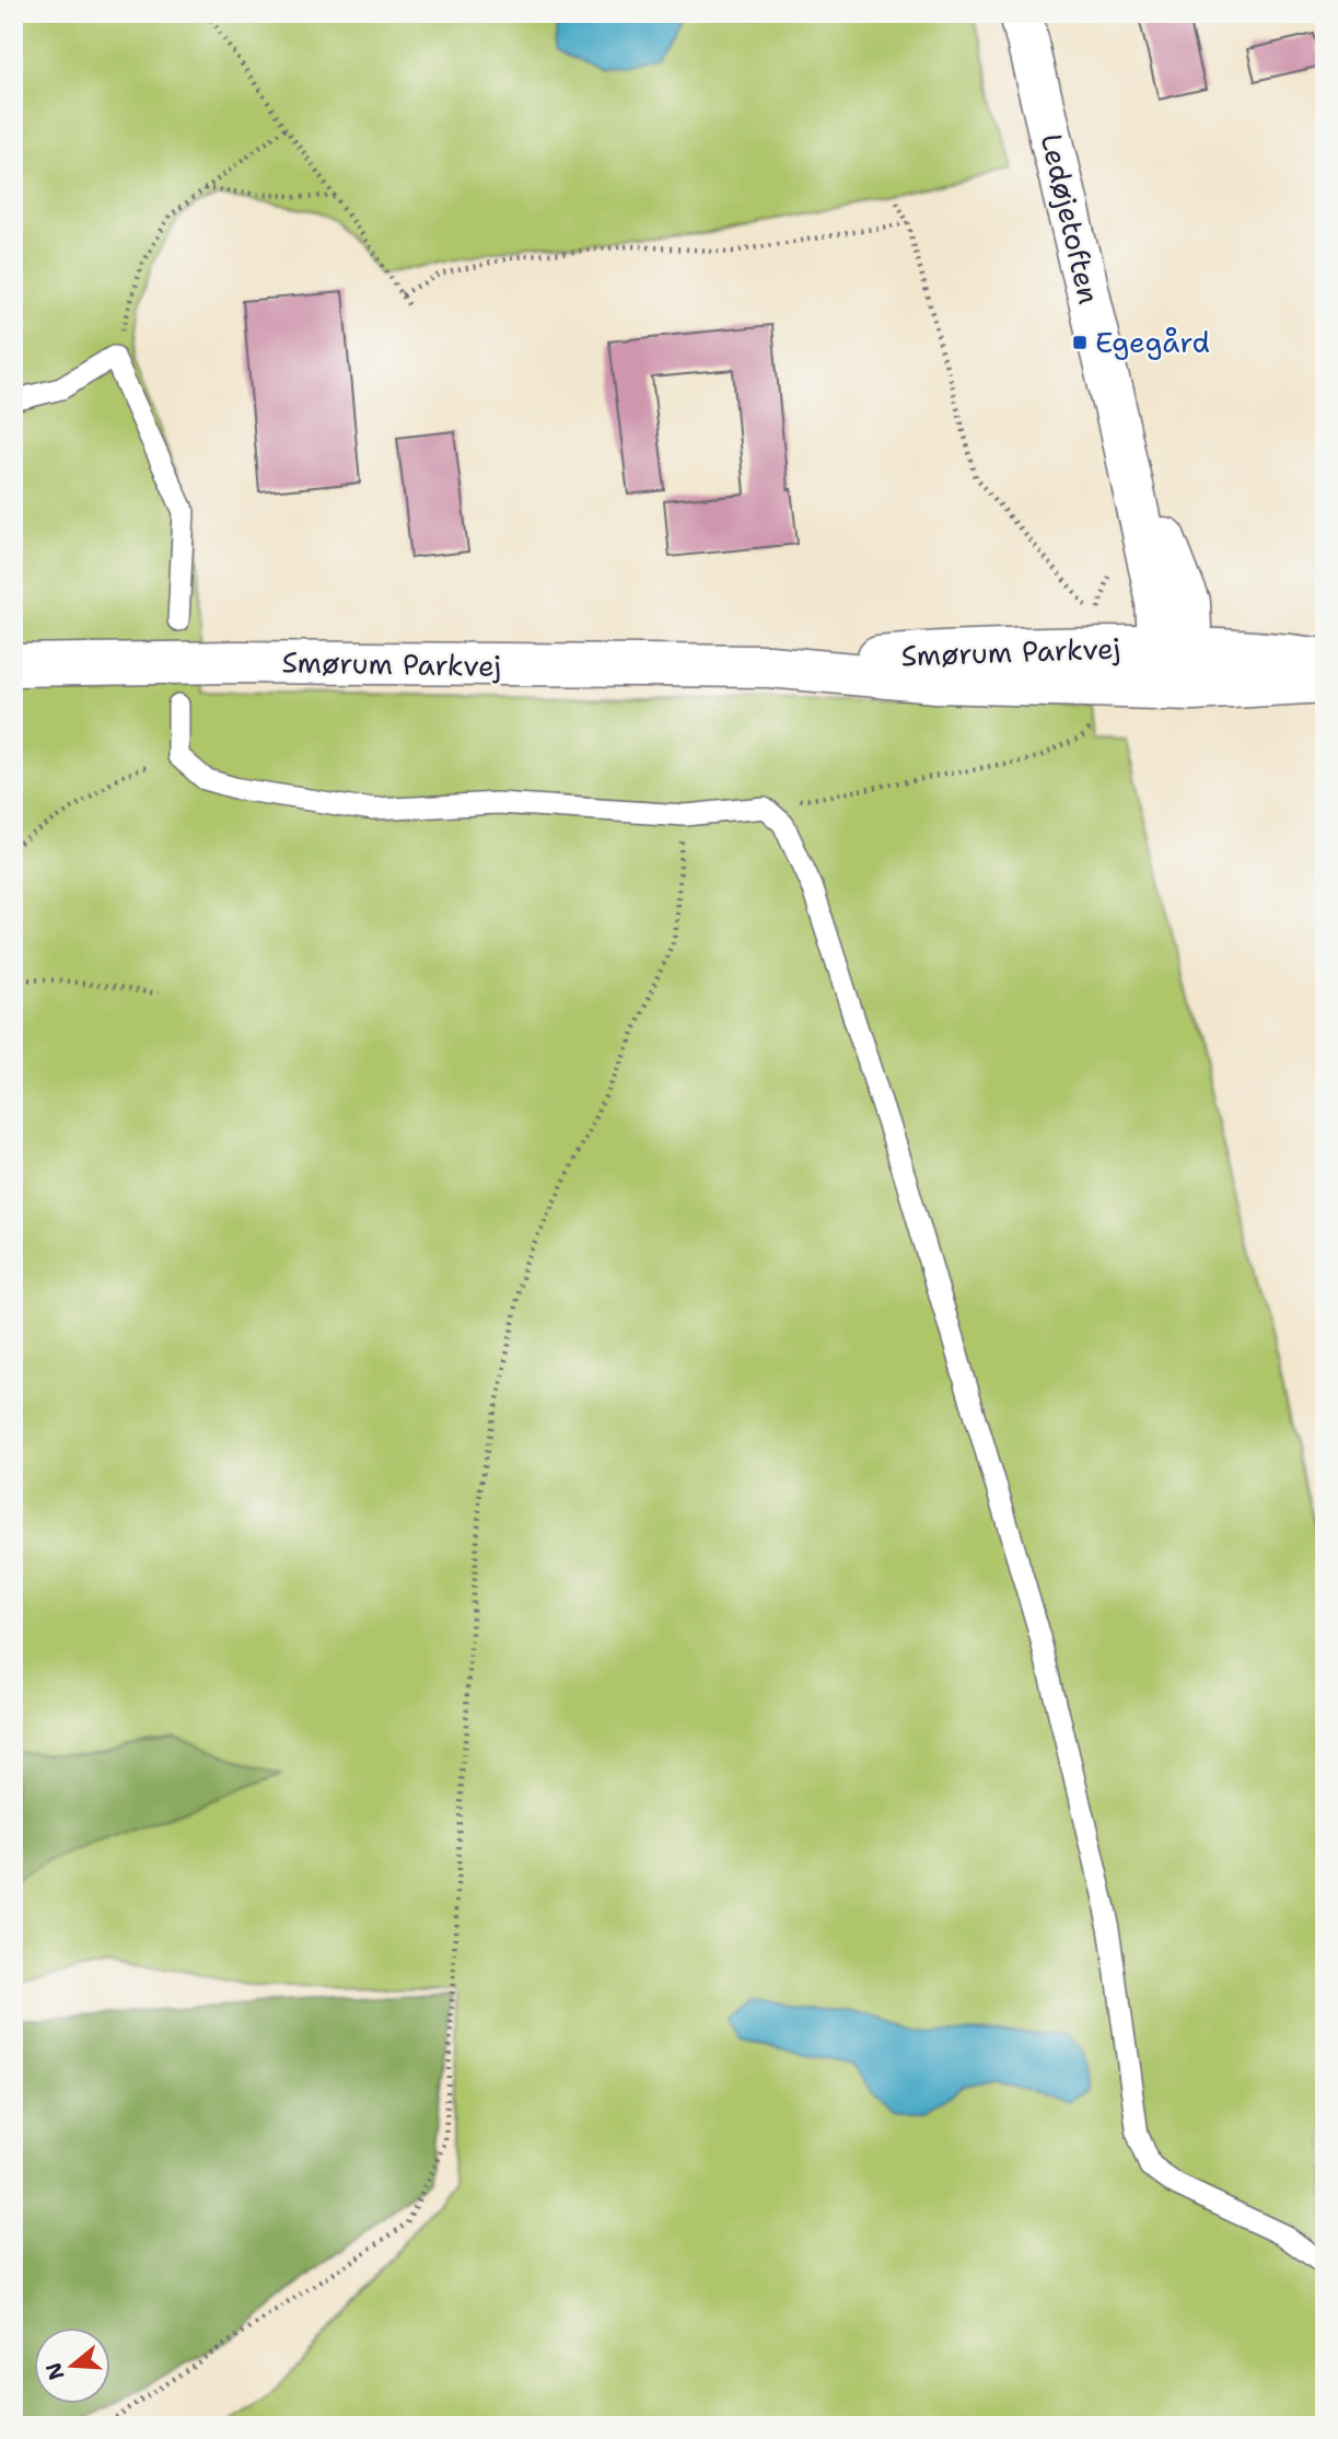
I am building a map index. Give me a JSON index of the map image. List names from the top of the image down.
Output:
{
  "streets": {
    "street": ["Ledøjetoften", "Smørum Parkvej"]
  },
  "crossings": [
    ["Ledøjetoften", "Smørum Parkvej"]
  ],
  "places": {
    "transit": ["Egegård"]
  },
  "north": "left"
}
